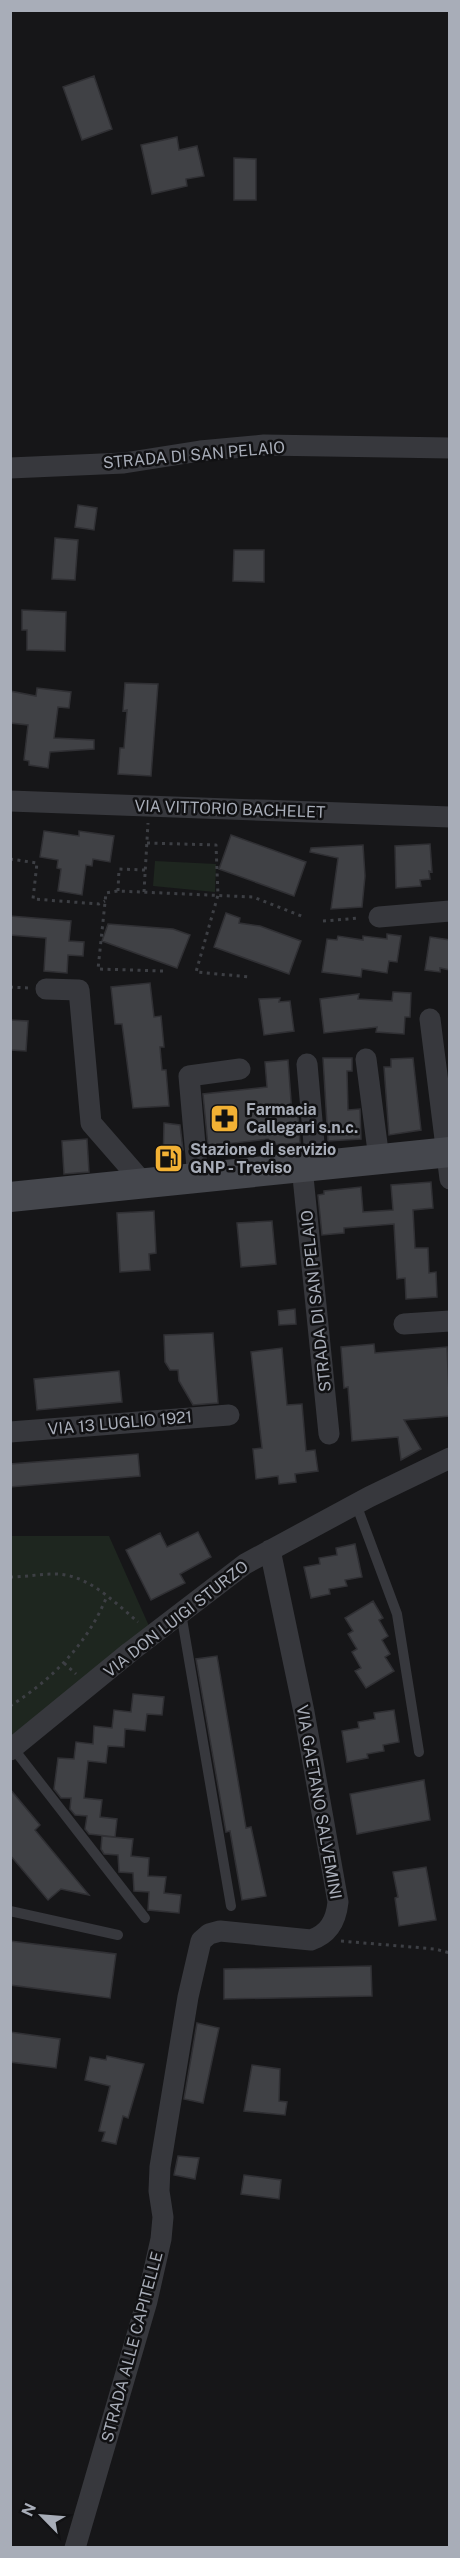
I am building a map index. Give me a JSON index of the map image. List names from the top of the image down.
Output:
{
  "streets": {
    "street": [
      "STRADA DI SAN PELAIO",
      "VIA VITTORIO BACHELET",
      "VIA 13 LUGLIO 1921",
      "VIA DON LUIGI STURZO",
      "VIA GAETANO SALVEMINI",
      "STRADA ALLE CAPITELLE"
    ]
  },
  "crossings": [
    ["VIA DON LUIGI STURZO", "VIA GAETANO SALVEMINI"],
    ["VIA GAETANO SALVEMINI", "STRADA ALLE CAPITELLE"]
  ],
  "places": {
    "pharmacy": ["Farmacia Callegari s.n.c."],
    "fuel station": ["Stazione di servizio GNP - Treviso"]
  },
  "north": "top left"
}
